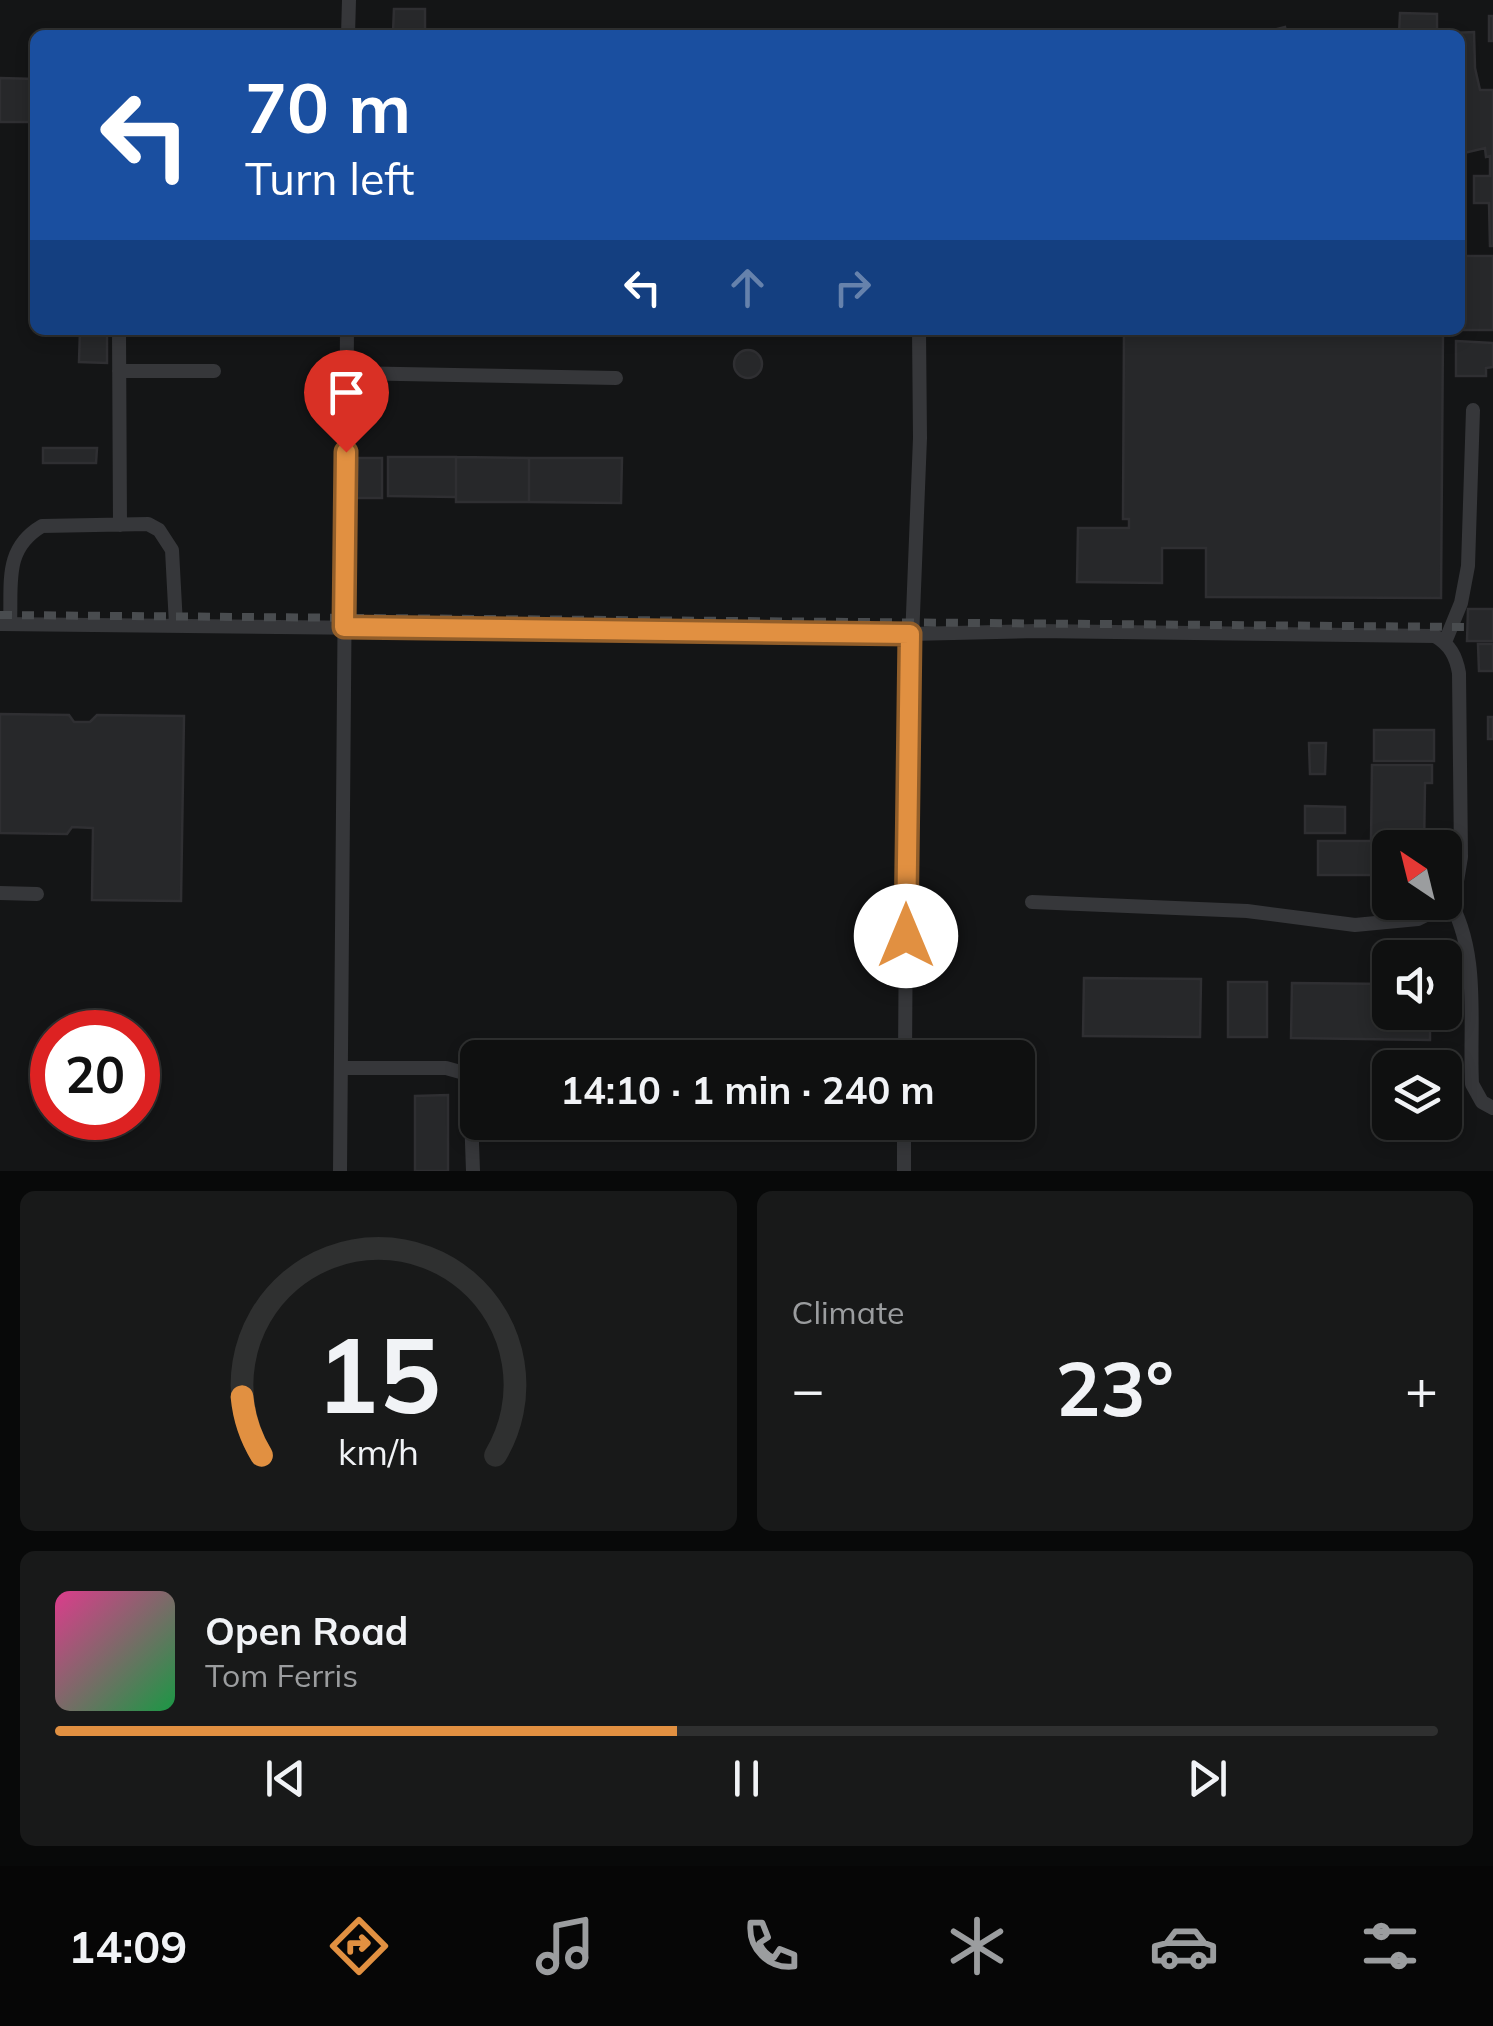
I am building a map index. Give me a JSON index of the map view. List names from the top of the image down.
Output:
{
  "north": "top left",
  "page": {
    "turn": ["70 m", "Turn left"],
    "limit": "20",
    "trip": "14:10 · 1 min · 240 m",
    "tile": "Climate",
    "heat": ["−", "23°", "+"],
    "song": ["Open Road", "Tom Ferris"],
    "tabs": "14:09",
    "gauge": ["15", "km/h"]
  }
}
